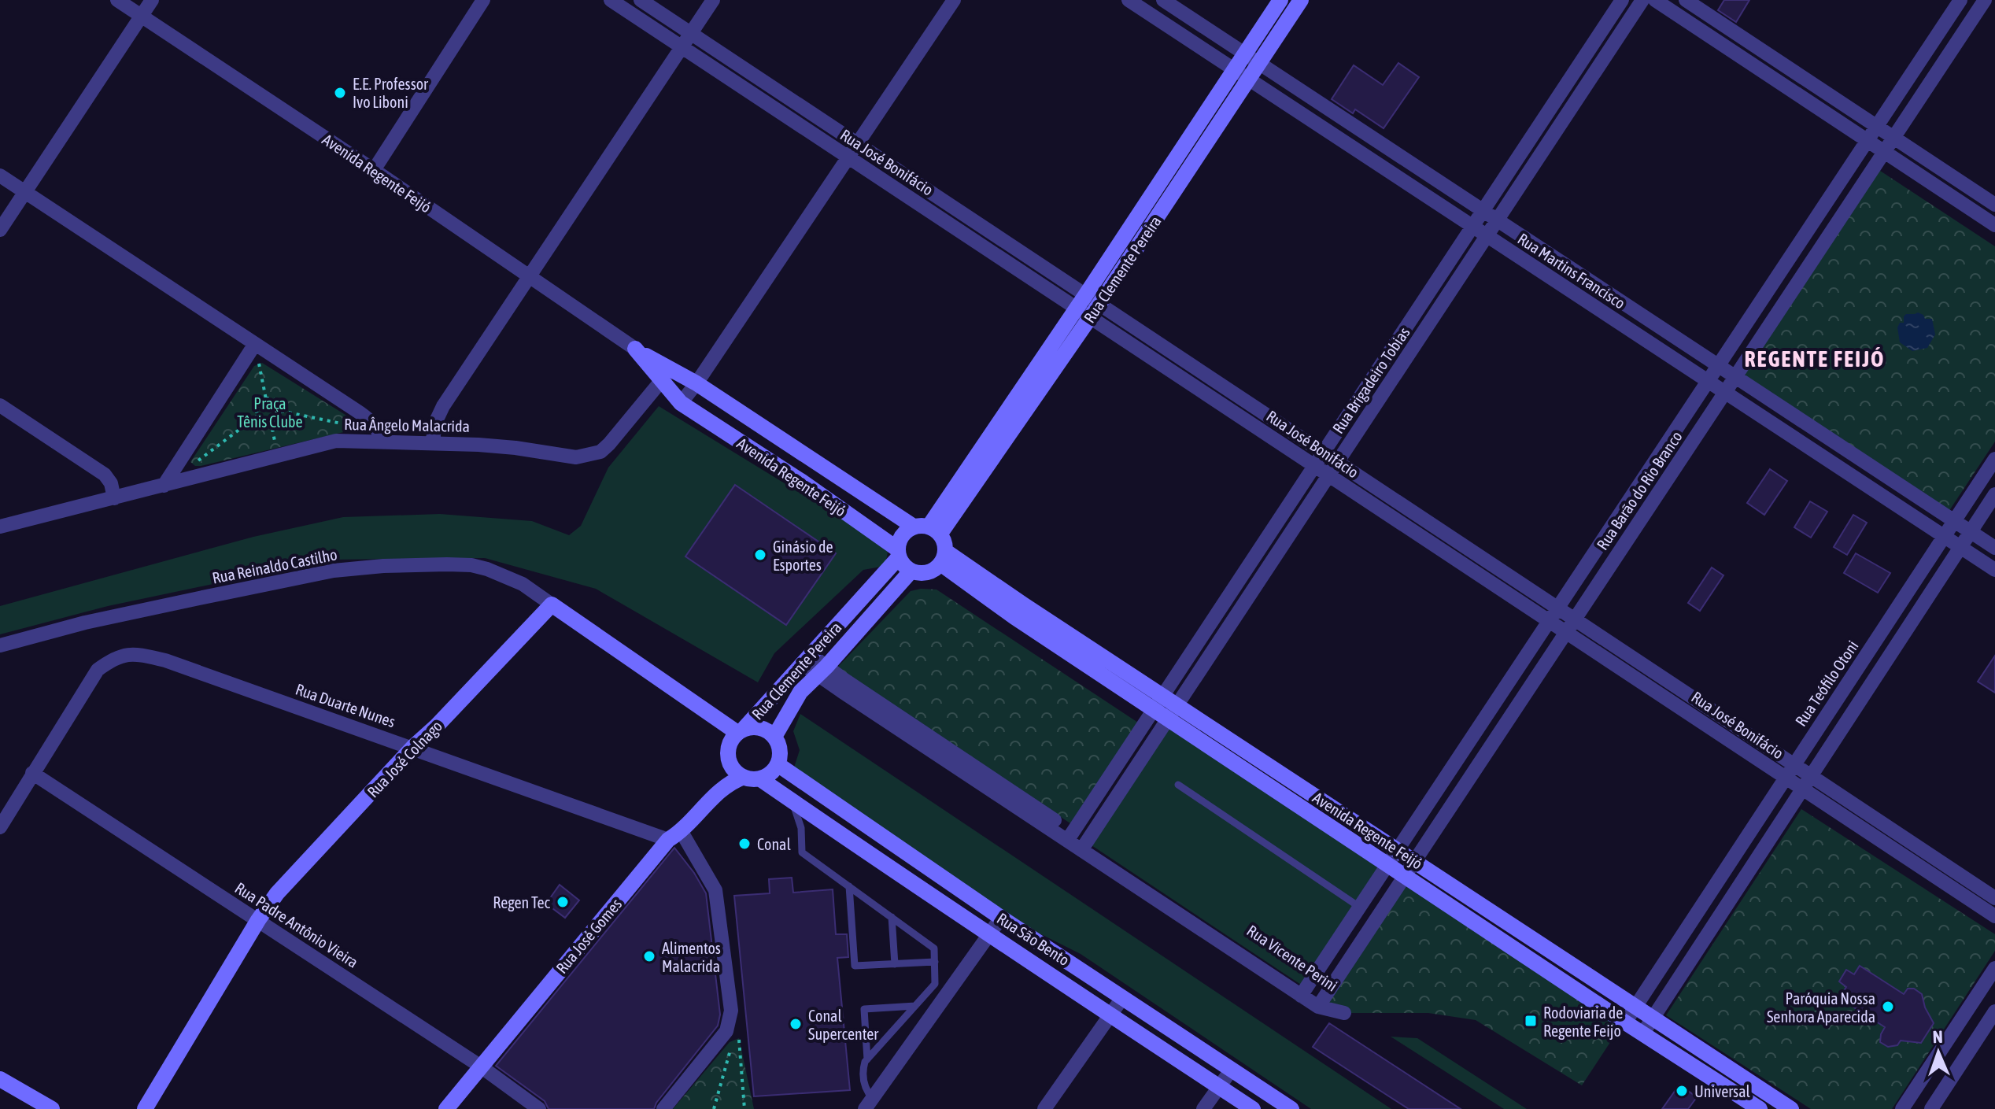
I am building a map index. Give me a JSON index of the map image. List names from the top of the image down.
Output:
{
  "streets": {
    "street": [
      "Rua José Bonifácio",
      "Avenida Regente Feijó",
      "Rua Clemente Pereira",
      "Rua Martins Francisco",
      "Rua Brigadeiro Tobias",
      "Rua Ângelo Malacrida",
      "Rua Barão do Rio Branco",
      "Rua Reinaldo Castilho",
      "Rua Teófilo Otoni",
      "Rua Duarte Nunes",
      "Rua José Colnago",
      "Rua Padre Antônio Vieira",
      "Rua José Gomes",
      "Rua São Bento",
      "Rua Vicente Perini"
    ]
  },
  "crossings": [
    ["Rua José Bonifácio", "Rua Clemente Pereira"],
    ["Rua José Bonifácio", "Rua Brigadeiro Tobias"],
    ["Rua José Bonifácio", "Rua Barão do Rio Branco"],
    ["Rua José Bonifácio", "Rua Teófilo Otoni"],
    ["Avenida Regente Feijó", "Rua Clemente Pereira"],
    ["Avenida Regente Feijó", "Rua Brigadeiro Tobias"],
    ["Avenida Regente Feijó", "Rua Ângelo Malacrida"],
    ["Avenida Regente Feijó", "Rua Barão do Rio Branco"],
    ["Avenida Regente Feijó", "Rua Teófilo Otoni"],
    ["Rua Clemente Pereira", "Rua Martins Francisco"],
    ["Rua Clemente Pereira", "Rua José Gomes"],
    ["Rua Clemente Pereira", "Rua São Bento"],
    ["Rua Clemente Pereira", "Rua Vicente Perini"],
    ["Rua Martins Francisco", "Rua Brigadeiro Tobias"],
    ["Rua Martins Francisco", "Rua Barão do Rio Branco"],
    ["Rua Martins Francisco", "Rua Teófilo Otoni"],
    ["Rua Brigadeiro Tobias", "Rua Vicente Perini"],
    ["Rua Barão do Rio Branco", "Rua Vicente Perini"],
    ["Rua Reinaldo Castilho", "Rua José Colnago"],
    ["Rua Duarte Nunes", "Rua José Colnago"],
    ["Rua Duarte Nunes", "Rua Padre Antônio Vieira"],
    ["Rua Duarte Nunes", "Rua José Gomes"],
    ["Rua José Colnago", "Rua Padre Antônio Vieira"],
    ["Rua Padre Antônio Vieira", "Rua José Gomes"],
    ["Rua José Gomes", "Rua São Bento"]
  ],
  "districts": ["REGENTE FEIJÓ"],
  "parks": ["Praça Tênis Clube"],
  "places": {
    "other": [
      "E.E. Professor Ivo Liboni",
      "Ginásio de Esportes",
      "Conal",
      "Regen Tec",
      "Alimentos Malacrida",
      "Paróquia Nossa Senhora Aparecida",
      "Conal Supercenter",
      "Universal"
    ],
    "transit": ["Rodoviaria de Regente Feijo"]
  },
  "north": "top"
}
